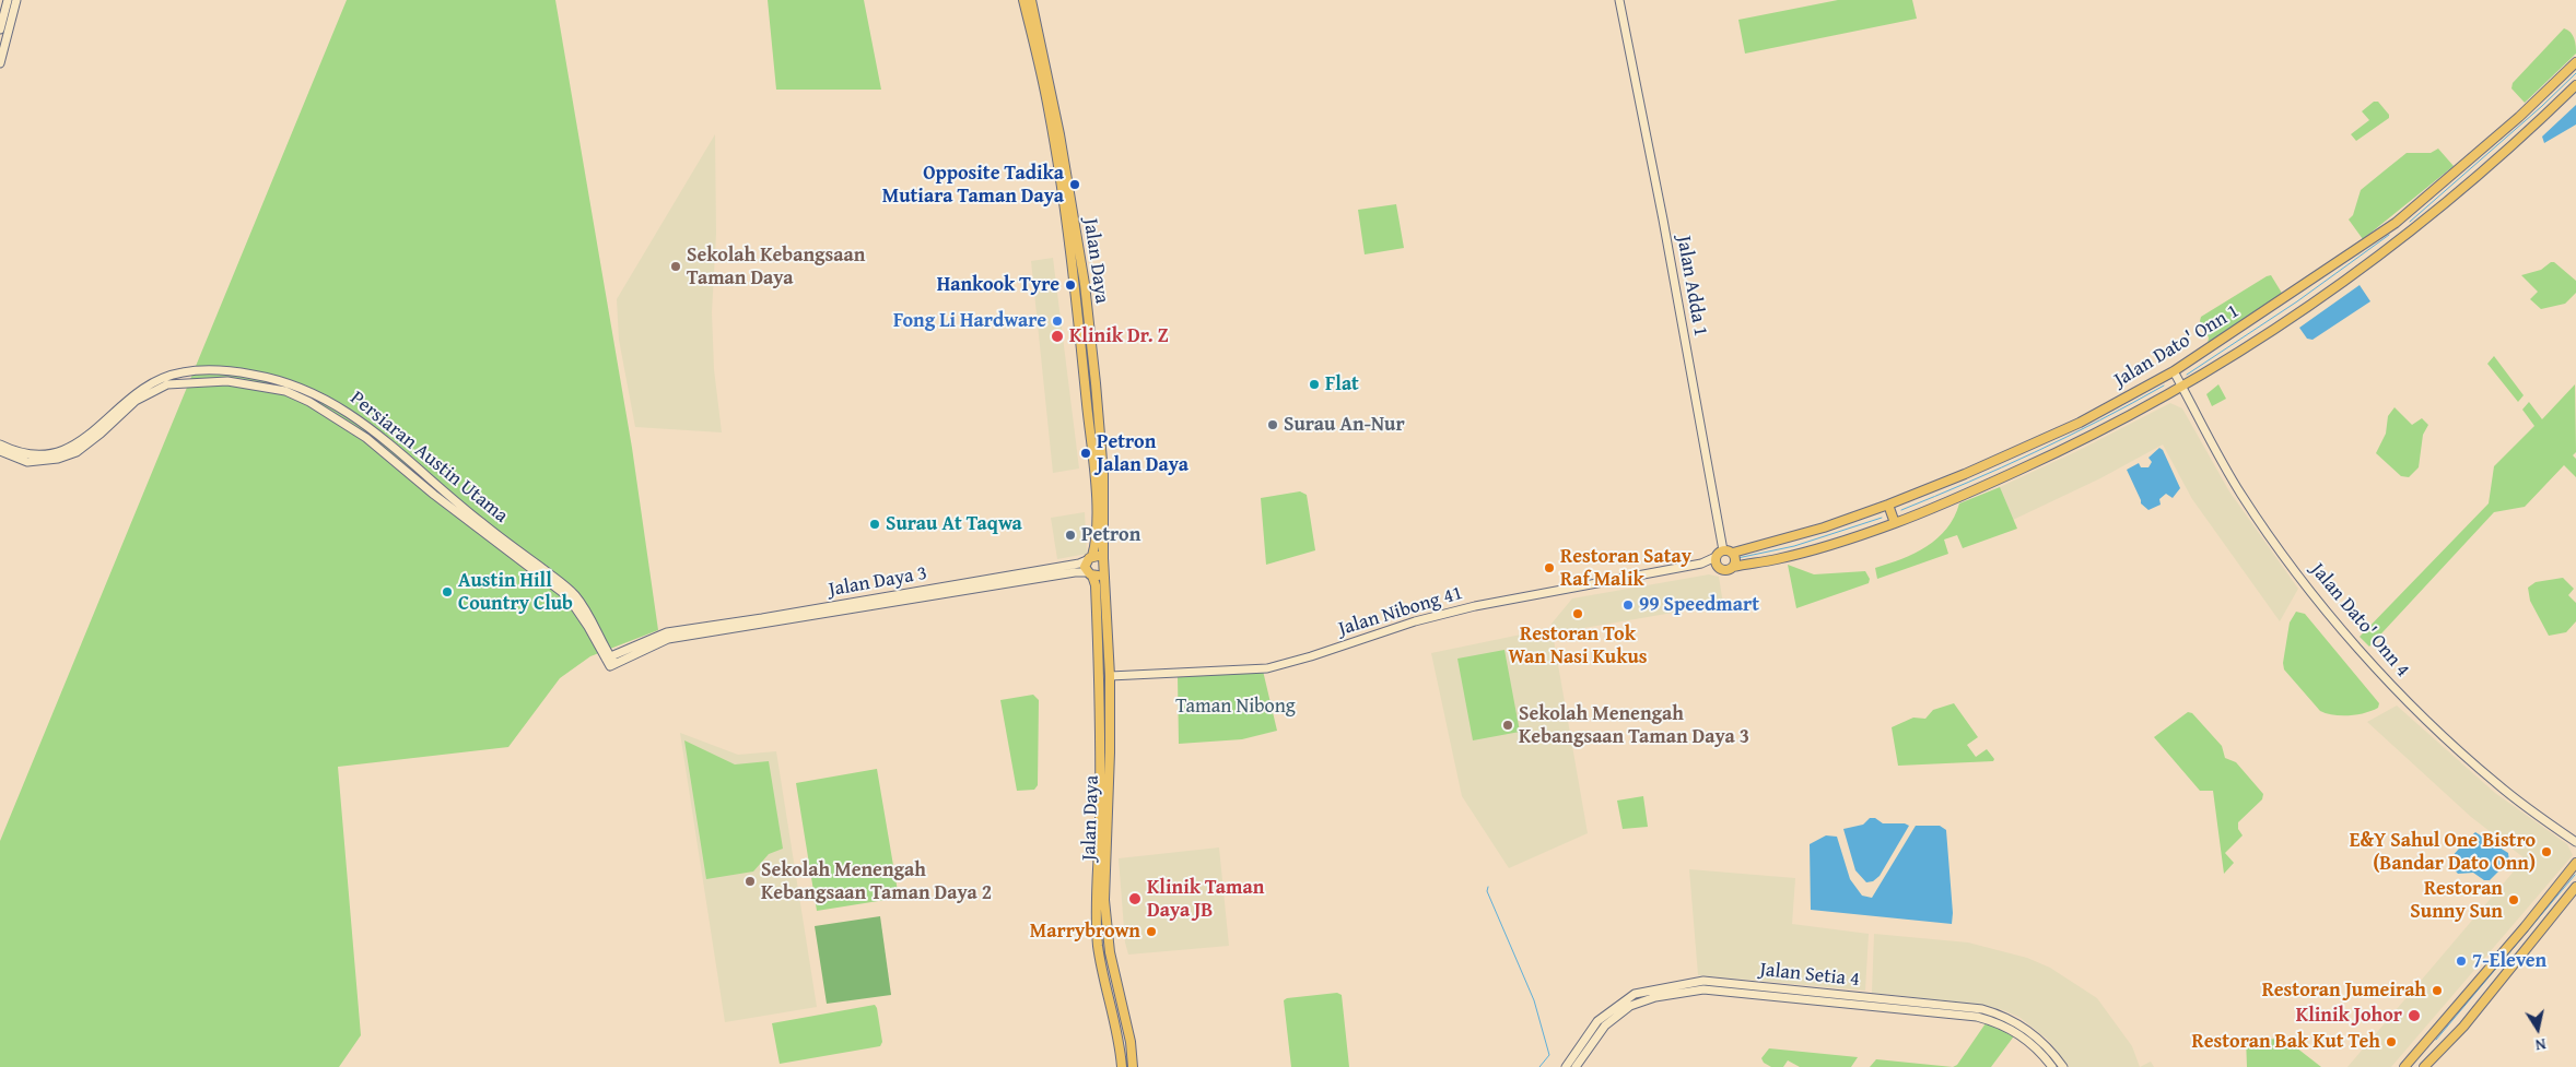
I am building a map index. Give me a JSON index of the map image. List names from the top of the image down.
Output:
{
  "streets": {
    "main road": ["Jalan Daya", "Jalan Dato' Onn 1"],
    "street": [
      "Jalan Adda 1",
      "Persiaran Austin Utama",
      "Jalan Daya 3",
      "Jalan Nibong 41",
      "Jalan Dato' Onn 4",
      "Jalan Setia 4"
    ]
  },
  "crossings": [
    ["Jalan Daya", "Jalan Daya 3"],
    ["Jalan Daya", "Jalan Nibong 41"],
    ["Jalan Adda 1", "Jalan Dato' Onn 1"],
    ["Jalan Adda 1", "Jalan Nibong 41"],
    ["Jalan Dato' Onn 1", "Jalan Nibong 41"],
    ["Jalan Dato' Onn 1", "Jalan Dato' Onn 4"]
  ],
  "parks": ["Taman Nibong"],
  "places": [
    "Opposite Tadika Mutiara Taman Daya",
    "Sekolah Kebangsaan Taman Daya",
    "Hankook Tyre",
    "Fong Li Hardware",
    "Klinik Dr. Z",
    "Flat",
    "Surau An-Nur",
    "Petron Jalan Daya",
    "Surau At Taqwa",
    "Petron",
    "Restoran Satay Raf Malik",
    "Austin Hill Country Club",
    "99 Speedmart",
    "Restoran Tok Wan Nasi Kukus",
    "Sekolah Menengah Kebangsaan Taman Daya 3",
    "E&Y Sahul One Bistro (Bandar Dato Onn)",
    "Sekolah Menengah Kebangsaan Taman Daya 2",
    "Klinik Taman Daya JB",
    "Restoran Sunny Sun",
    "Marrybrown",
    "7-Eleven",
    "Restoran Jumeirah",
    "Klinik Johor",
    "Restoran Bak Kut Teh"
  ],
  "north": "bottom"
}
